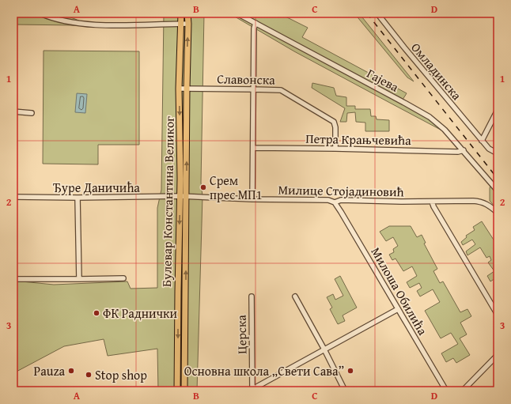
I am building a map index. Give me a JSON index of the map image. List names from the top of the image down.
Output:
{
  "streets": {
    "main road": ["Булевар Константина Великог"],
    "street": [
      "Омладинска",
      "Славонска",
      "Гајева",
      "Петра Крањчевића",
      "Ђуре Даничића",
      "Милице Стојадиновић",
      "Милоша Обилића",
      "Церска"
    ]
  },
  "crossings": [
    ["Славонска", "Петра Крањчевића"],
    ["Славонска", "Булевар Константина Великог"],
    ["Гајева", "Петра Крањчевића"],
    ["Ђуре Даничића", "Милице Стојадиновић"],
    ["Ђуре Даничића", "Булевар Константина Великог"],
    ["Милице Стојадиновић", "Булевар Константина Великог"],
    ["Милице Стојадиновић", "Милоша Обилића"]
  ],
  "places": [
    "Срем прес МП1",
    "ФК Раднички",
    "Pauza",
    "Основна школа „Свети Сава”",
    "Stop shop"
  ],
  "grid": {
    "columns": [
      "A",
      "B",
      "C",
      "D"
    ],
    "rows": ["1", "2", "3"]
  }
}
